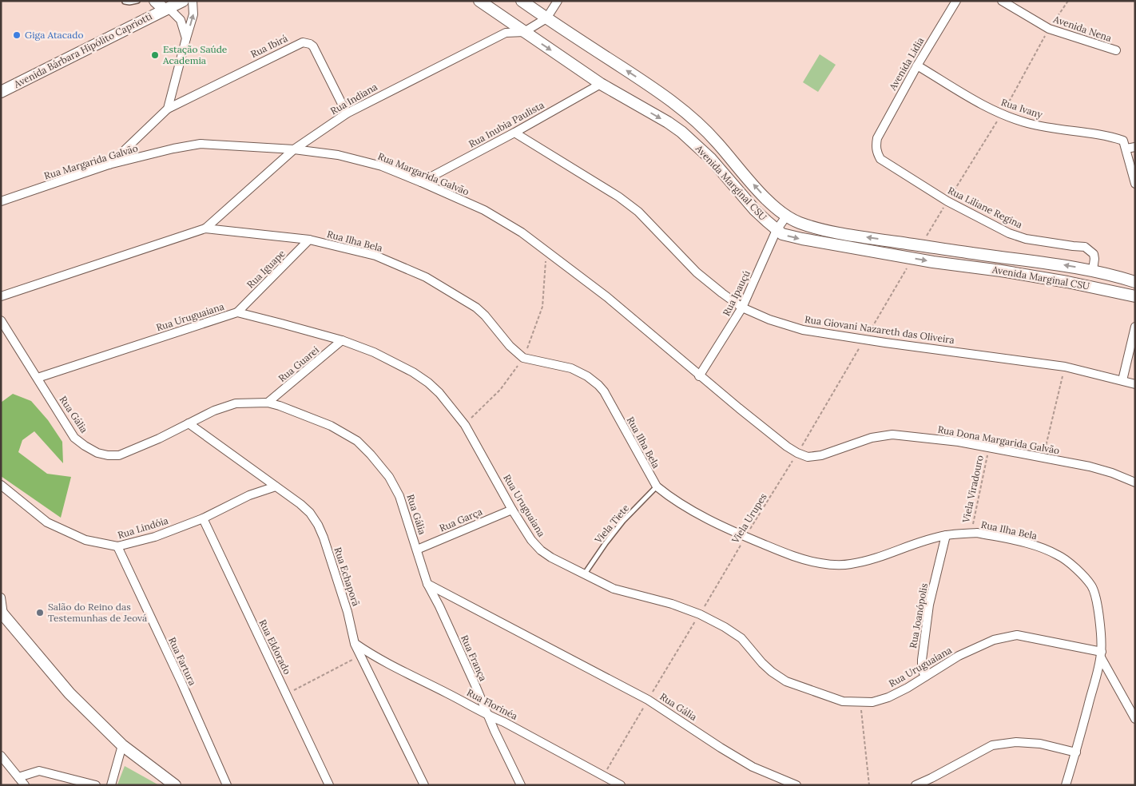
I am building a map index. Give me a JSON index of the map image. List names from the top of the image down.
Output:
{
  "streets": {
    "main road": ["Avenida Bárbara Hipólito Capriotti", "Avenida Marginal CSU"],
    "street": [
      "Avenida Nena",
      "Rua Ibirá",
      "Avenida Lidia",
      "Rua Indiana",
      "Rua Ivany",
      "Rua Inubia Paulista",
      "Rua Margarida Galvão",
      "Rua Liliane Regina",
      "Rua Ilha Bela",
      "Rua Iguape",
      "Rua Ipauçú",
      "Rua Uruguaiana",
      "Rua Giovani Nazareth das Oliveira",
      "Rua Guarei",
      "Rua Gália",
      "Rua Dona Margarida Galvão",
      "Rua Garça",
      "Rua Lindóia",
      "Rua Echaporã",
      "Rua Joanópolis",
      "Rua Eldorado",
      "Rua França",
      "Rua Fartura",
      "Rua Florinéa"
    ],
    "lane": ["Viela Tiete"],
    "path": ["Viela Viradouro", "Viela Urupes"]
  },
  "crossings": [
    ["Rua Ibirá", "Rua Indiana"],
    ["Avenida Lidia", "Rua Ivany"],
    ["Avenida Lidia", "Rua Liliane Regina"],
    ["Rua Indiana", "Rua Margarida Galvão"],
    ["Rua Indiana", "Avenida Marginal CSU"],
    ["Rua Indiana", "Rua Ilha Bela"],
    ["Rua Inubia Paulista", "Rua Margarida Galvão"],
    ["Rua Inubia Paulista", "Avenida Marginal CSU"],
    ["Rua Inubia Paulista", "Rua Giovani Nazareth das Oliveira"],
    ["Rua Margarida Galvão", "Rua Ipauçú"],
    ["Rua Margarida Galvão", "Rua Dona Margarida Galvão"],
    ["Avenida Marginal CSU", "Rua Liliane Regina"],
    ["Avenida Marginal CSU", "Rua Ipauçú"],
    ["Avenida Marginal CSU", "Viela Urupes"],
    ["Rua Ilha Bela", "Rua Iguape"],
    ["Rua Ilha Bela", "Rua Uruguaiana"],
    ["Rua Ilha Bela", "Viela Viradouro"],
    ["Rua Ilha Bela", "Viela Urupes"],
    ["Rua Ilha Bela", "Viela Tiete"],
    ["Rua Ilha Bela", "Rua Joanópolis"],
    ["Rua Iguape", "Rua Uruguaiana"],
    ["Rua Ipauçú", "Rua Giovani Nazareth das Oliveira"],
    ["Rua Uruguaiana", "Rua Guarei"],
    ["Rua Uruguaiana", "Rua Gália"],
    ["Rua Uruguaiana", "Viela Urupes"],
    ["Rua Uruguaiana", "Rua Garça"],
    ["Rua Uruguaiana", "Viela Tiete"],
    ["Rua Uruguaiana", "Rua Joanópolis"],
    ["Rua Giovani Nazareth das Oliveira", "Viela Urupes"],
    ["Rua Guarei", "Rua Gália"],
    ["Rua Gália", "Viela Urupes"],
    ["Rua Gália", "Rua Garça"],
    ["Rua Gália", "Rua Echaporã"],
    ["Rua Gália", "Rua França"],
    ["Rua Dona Margarida Galvão", "Viela Viradouro"],
    ["Rua Dona Margarida Galvão", "Viela Urupes"],
    ["Viela Urupes", "Rua Florinéa"],
    ["Rua Lindóia", "Rua Echaporã"],
    ["Rua Lindóia", "Rua Eldorado"],
    ["Rua Lindóia", "Rua Fartura"],
    ["Rua Echaporã", "Rua Florinéa"],
    ["Rua França", "Rua Florinéa"]
  ],
  "places": ["Giga Atacado", "Estação Saúde Academia", "Salão do Reino das Testemunhas de Jeová"]
}
